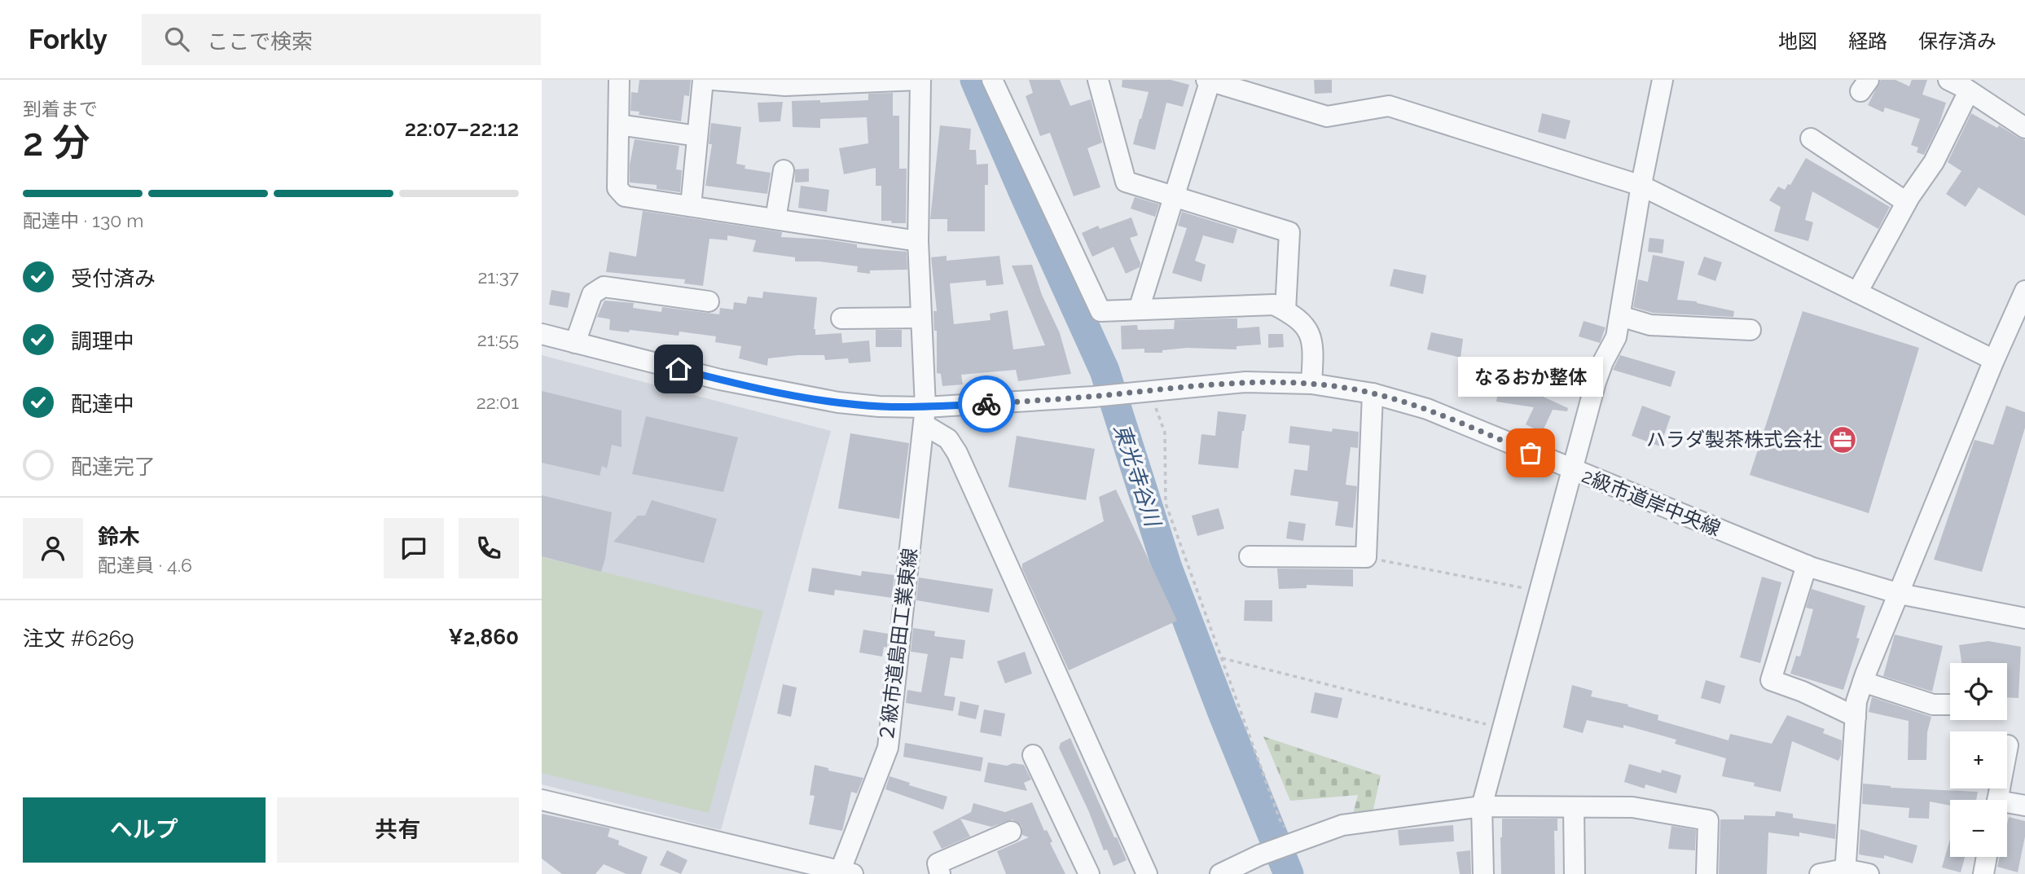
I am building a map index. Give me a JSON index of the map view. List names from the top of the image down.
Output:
{
  "streets": {
    "street": ["2級市道岸中央線", "２級市道島田工業東線"]
  },
  "crossings": [
    ["2級市道岸中央線", "２級市道島田工業東線"]
  ],
  "water": ["東光寺谷川"],
  "places": {
    "office": ["ハラダ製茶株式会社"],
    "other": ["なるおか整体"]
  },
  "page": {
    "header": "Forkly",
    "search": "ここで検索",
    "nav": ["地図", "経路", "保存済み"],
    "heading": ["2 分", "到着まで", "22:07–22:12"],
    "panel": [
      "鈴木",
      "配達員 · 4.6",
      "注文 #6269",
      "¥2,860"
    ],
    "bar": "配達中 · 130 m",
    "list": [
      ["受付済み", "21:37"],
      ["調理中", "21:55"],
      ["配達中", "22:01"],
      "配達完了"
    ],
    "bubble": "なるおか整体",
    "map_buttons": ["+", "−"],
    "buttons": ["ヘルプ", "共有"]
  }
}
